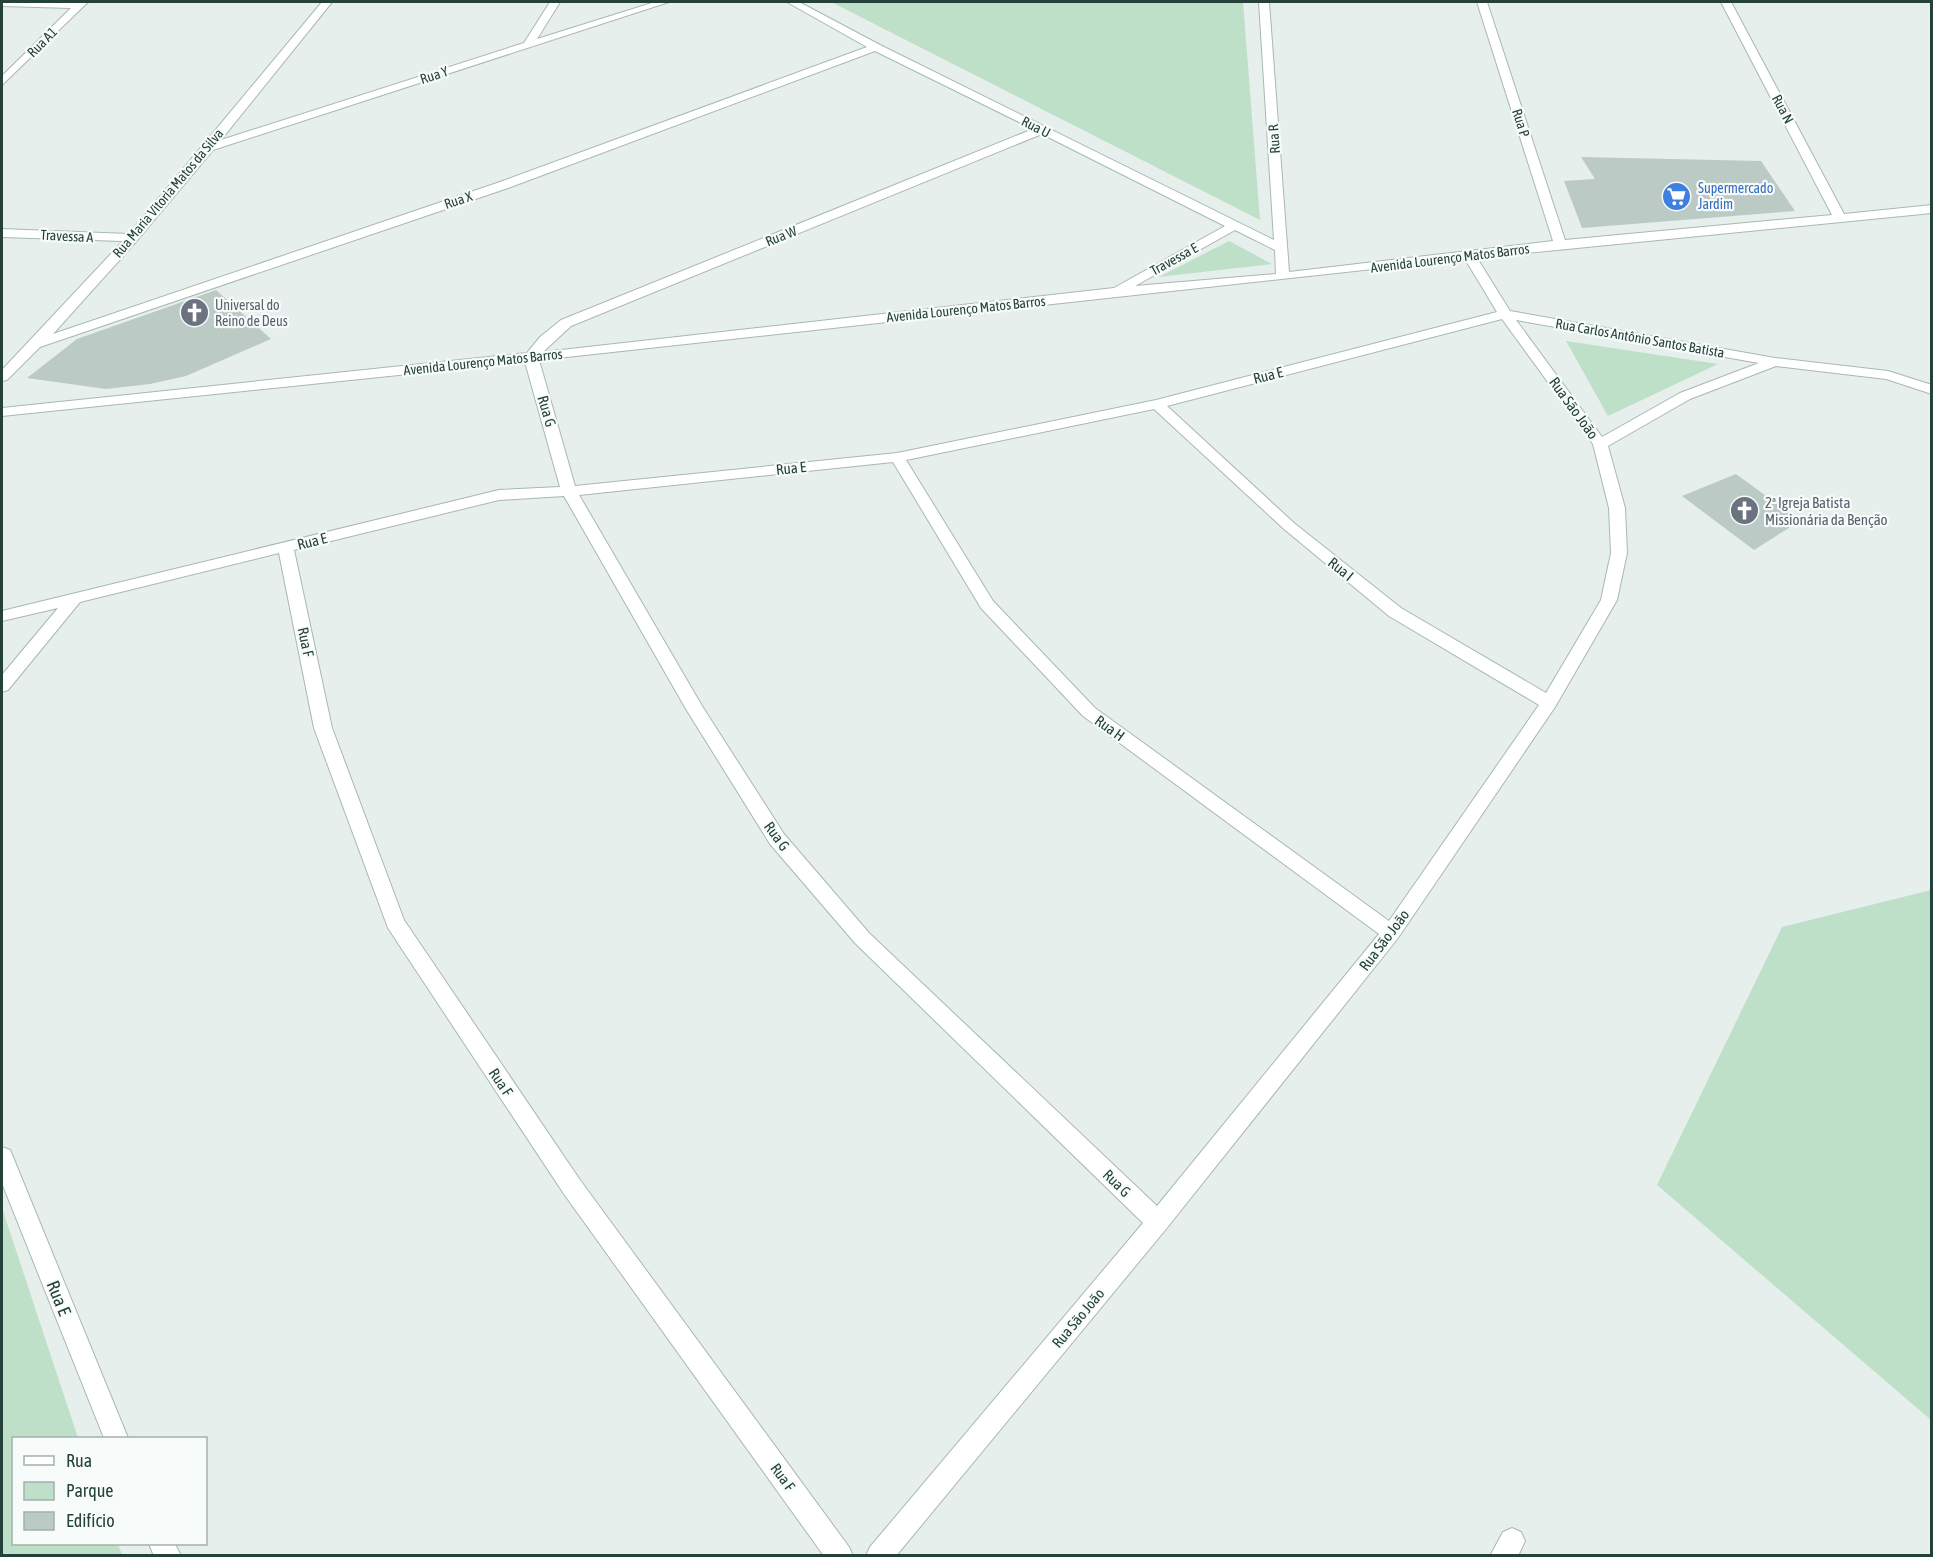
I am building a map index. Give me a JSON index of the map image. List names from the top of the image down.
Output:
{
  "streets": {
    "street": [
      "Rua A1",
      "Rua Y",
      "Rua N",
      "Rua P",
      "Rua U",
      "Rua R",
      "Rua Maria Vitoria Matos da Silva",
      "Rua X",
      "Travessa A",
      "Rua W",
      "Avenida Lourenço Matos Barros",
      "Travessa E",
      "Rua Carlos Antônio Santos Batista",
      "Rua E",
      "Rua São João",
      "Rua G",
      "Rua I",
      "Rua F",
      "Rua H"
    ]
  },
  "crossings": [
    ["Rua Y", "Rua Maria Vitoria Matos da Silva"],
    ["Rua N", "Avenida Lourenço Matos Barros"],
    ["Rua P", "Avenida Lourenço Matos Barros"],
    ["Rua U", "Rua R"],
    ["Rua U", "Rua X"],
    ["Rua U", "Rua W"],
    ["Rua U", "Travessa E"],
    ["Rua R", "Avenida Lourenço Matos Barros"],
    ["Rua Maria Vitoria Matos da Silva", "Rua X"],
    ["Rua Maria Vitoria Matos da Silva", "Travessa A"],
    ["Rua W", "Avenida Lourenço Matos Barros"],
    ["Rua W", "Rua G"],
    ["Avenida Lourenço Matos Barros", "Travessa E"],
    ["Avenida Lourenço Matos Barros", "Rua São João"],
    ["Avenida Lourenço Matos Barros", "Rua G"],
    ["Rua Carlos Antônio Santos Batista", "Rua E"],
    ["Rua Carlos Antônio Santos Batista", "Rua São João"],
    ["Rua E", "Rua São João"],
    ["Rua E", "Rua G"],
    ["Rua E", "Rua I"],
    ["Rua E", "Rua F"],
    ["Rua E", "Rua H"],
    ["Rua São João", "Rua G"],
    ["Rua São João", "Rua I"],
    ["Rua São João", "Rua H"]
  ],
  "places": {
    "supermarket": ["Supermercado Jardim"],
    "church": ["Universal do Reino de Deus", "2ª Igreja Batista Missionária da Benção"]
  },
  "legend": ["Rua", "Parque", "Edifício"]
}
